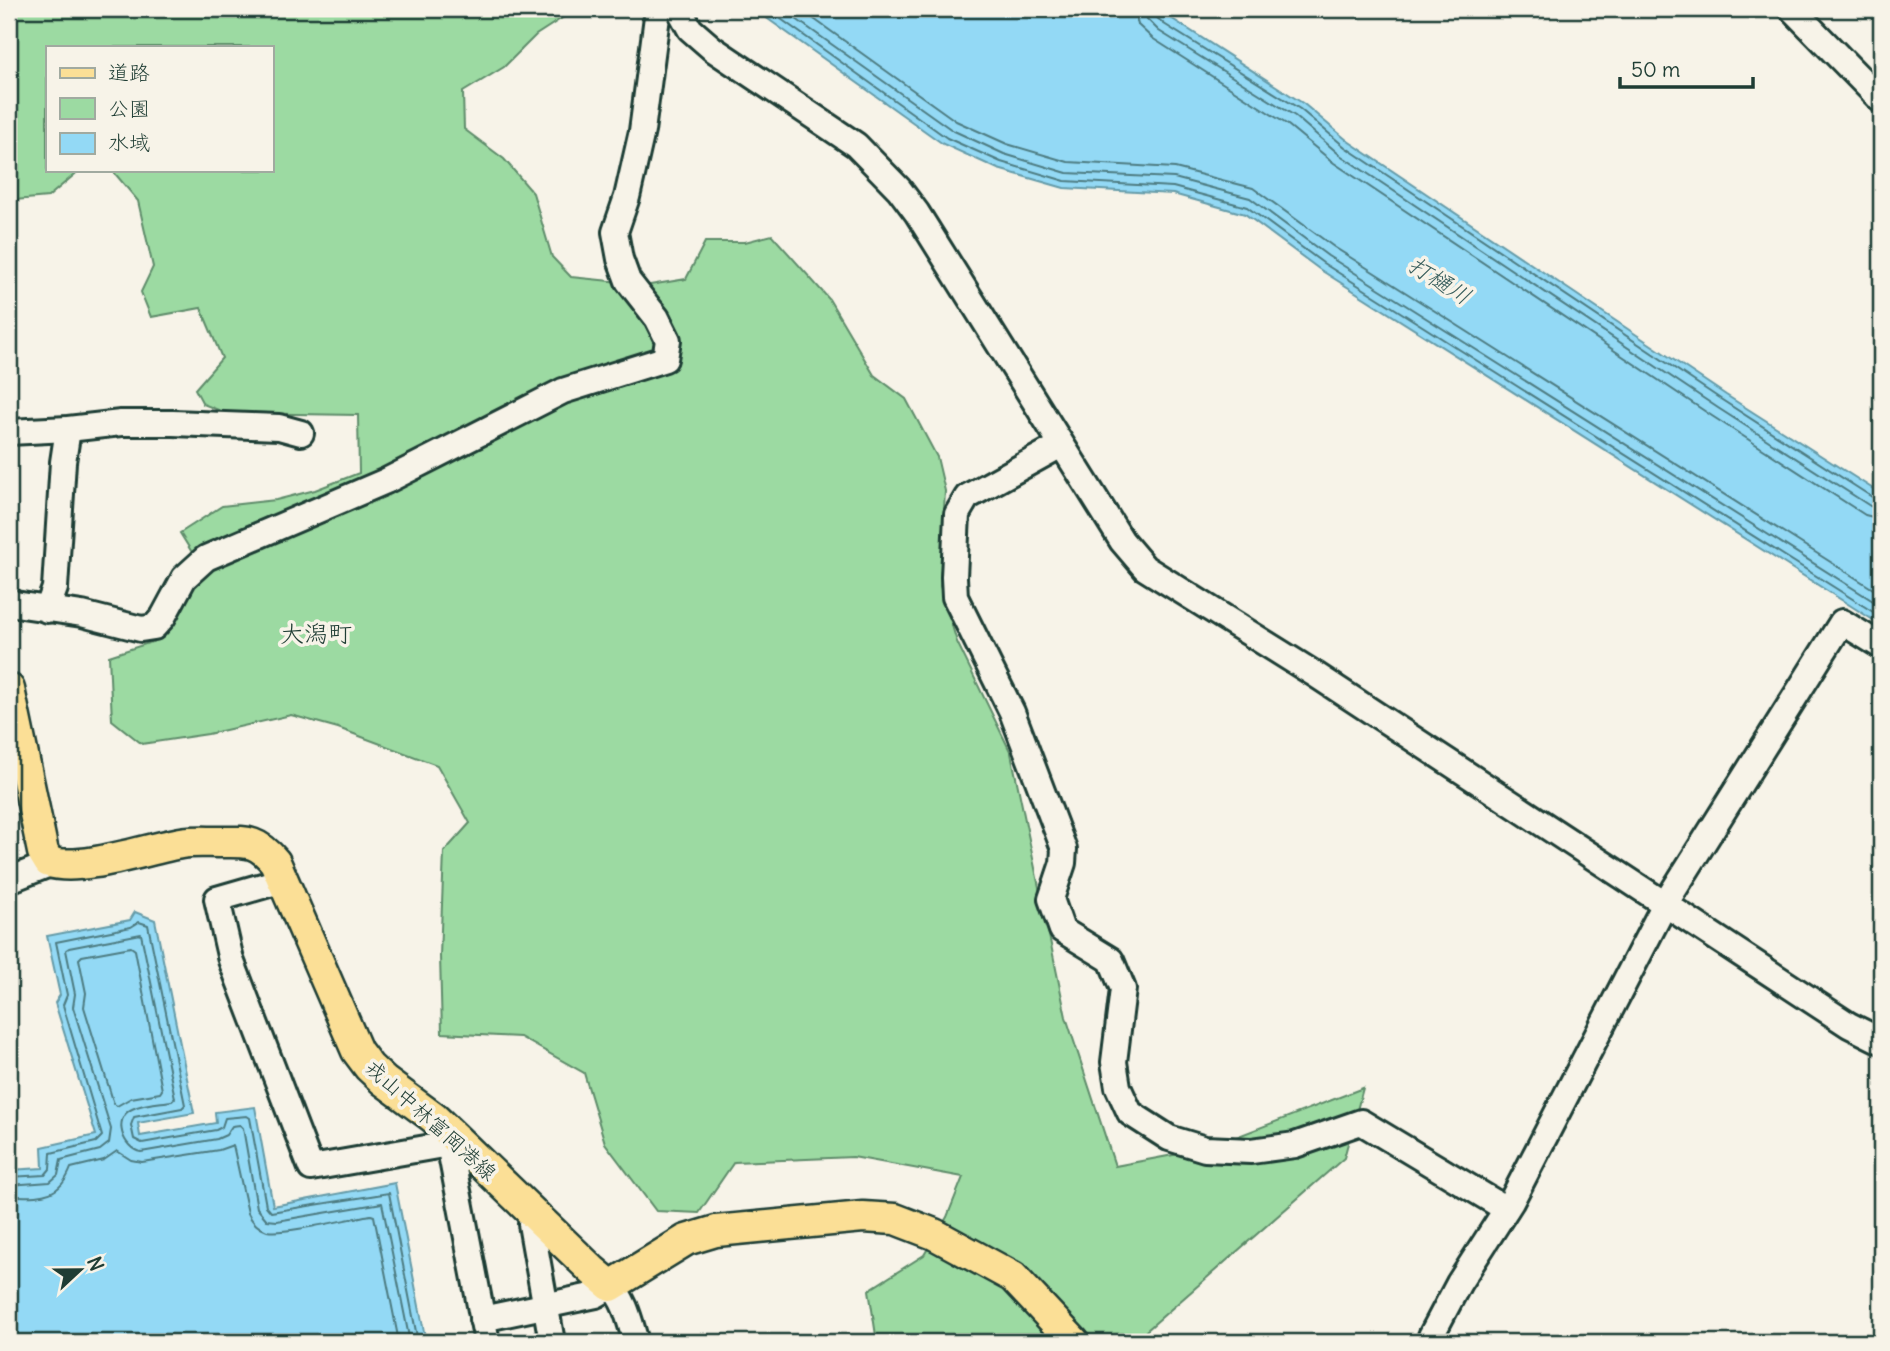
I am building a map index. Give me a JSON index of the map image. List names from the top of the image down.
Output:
{
  "streets": {
    "main road": ["戎山中林富岡港線"]
  },
  "districts": ["大潟町"],
  "water": ["打樋川"],
  "legend": ["道路", "公園", "水域"],
  "scale_bar": "50 m",
  "north": "right"
}
